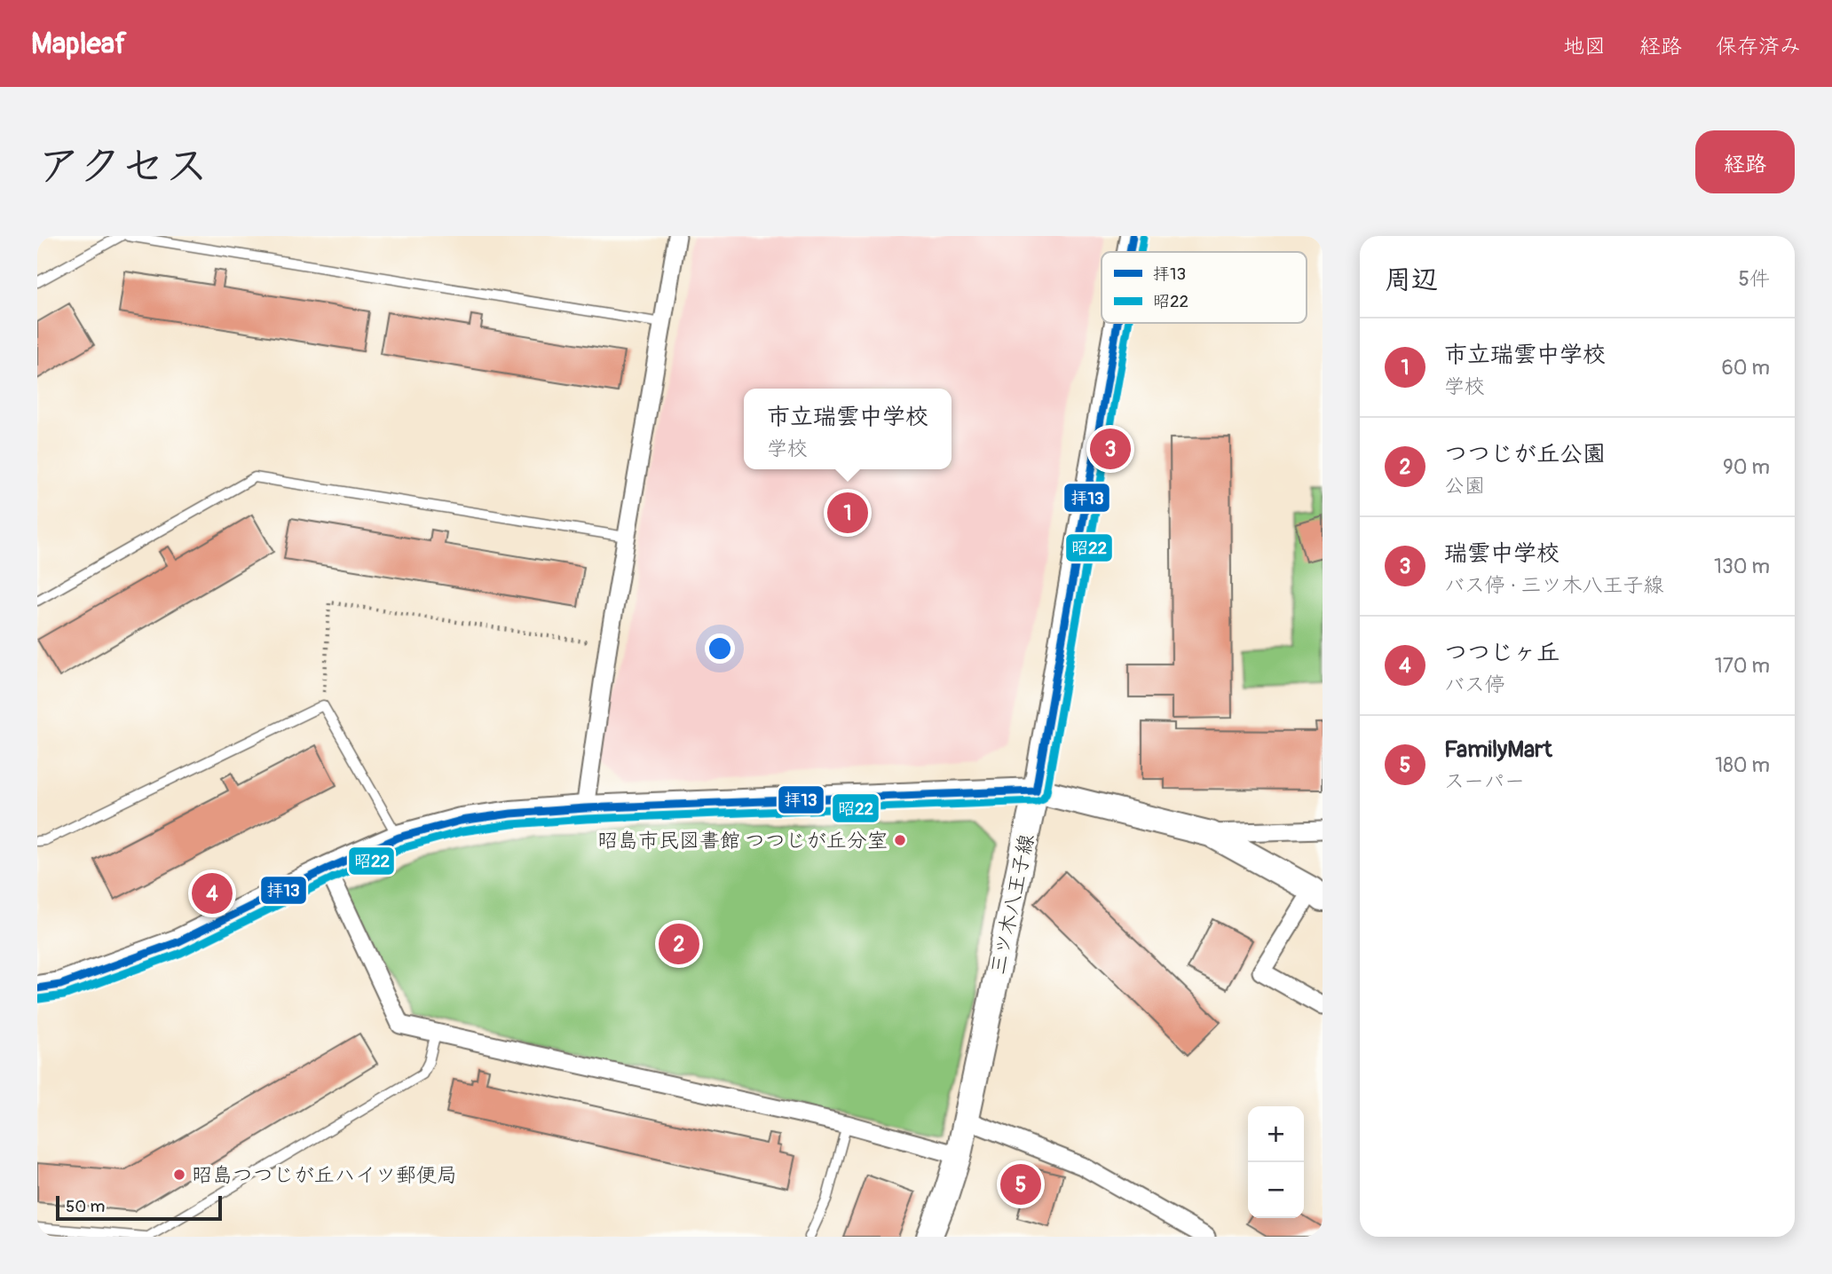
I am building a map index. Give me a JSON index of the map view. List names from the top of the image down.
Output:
{
  "streets": {
    "street": ["三ツ木八王子線"]
  },
  "places": ["昭島市民図書館 つつじが丘分室", "昭島つつじが丘ハイツ郵便局"],
  "lines": ["transit line 拝13", "transit line 昭22"],
  "legend": ["拝13", "昭22"],
  "scale_bar": "50 m",
  "page": {
    "header": "Mapleaf",
    "nav": ["地図", "経路", "保存済み"],
    "title": "アクセス",
    "buttons": "経路",
    "heading": ["周辺", "5件"],
    "list": [
      {
        "mark": "1",
        "name": "市立瑞雲中学校",
        "note": "学校",
        "value": "60 m"
      },
      {
        "mark": "2",
        "name": "つつじが丘公園",
        "note": "公園",
        "value": "90 m"
      },
      {
        "mark": "3",
        "name": "瑞雲中学校",
        "note": "バス停 · 三ツ木八王子線",
        "value": "130 m"
      },
      {
        "mark": "4",
        "name": "つつじヶ丘",
        "note": "バス停",
        "value": "170 m"
      },
      {
        "mark": "5",
        "name": "FamilyMart",
        "note": "スーパー",
        "value": "180 m"
      }
    ],
    "popup": ["市立瑞雲中学校", "学校"],
    "pins": [
      "3",
      "1",
      "4",
      "2",
      "5"
    ],
    "map_buttons": ["+", "−"],
    "scale": "50 m"
  }
}
